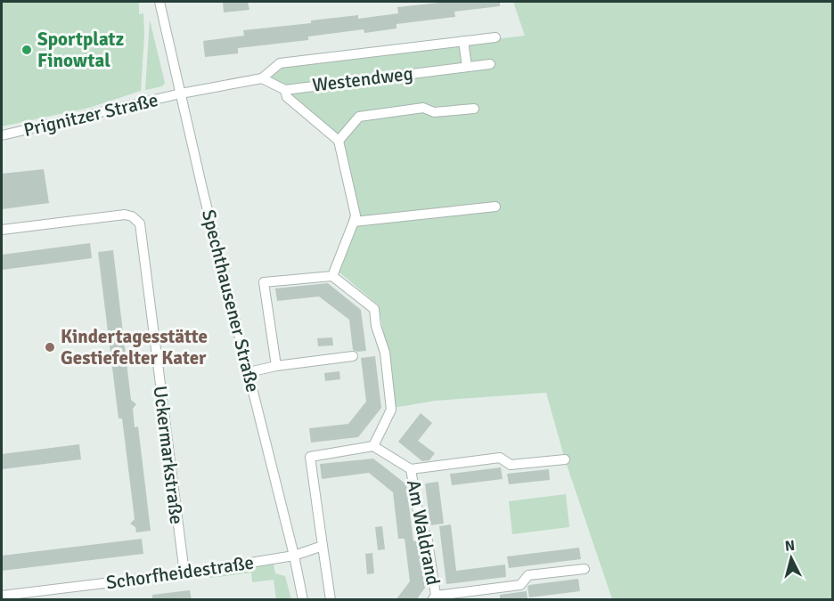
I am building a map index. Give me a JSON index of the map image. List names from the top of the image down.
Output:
{
  "streets": {
    "street": [
      "Westendweg",
      "Prignitzer Straße",
      "Spechthausener Straße",
      "Uckermarkstraße",
      "Am Waldrand",
      "Schorfheidestraße"
    ]
  },
  "crossings": [
    ["Westendweg", "Prignitzer Straße"],
    ["Westendweg", "Spechthausener Straße"],
    ["Prignitzer Straße", "Spechthausener Straße"],
    ["Spechthausener Straße", "Schorfheidestraße"],
    ["Uckermarkstraße", "Schorfheidestraße"]
  ],
  "places": ["Sportplatz Finowtal", "Kindertagesstätte Gestiefelter Kater"],
  "north": "top"
}
